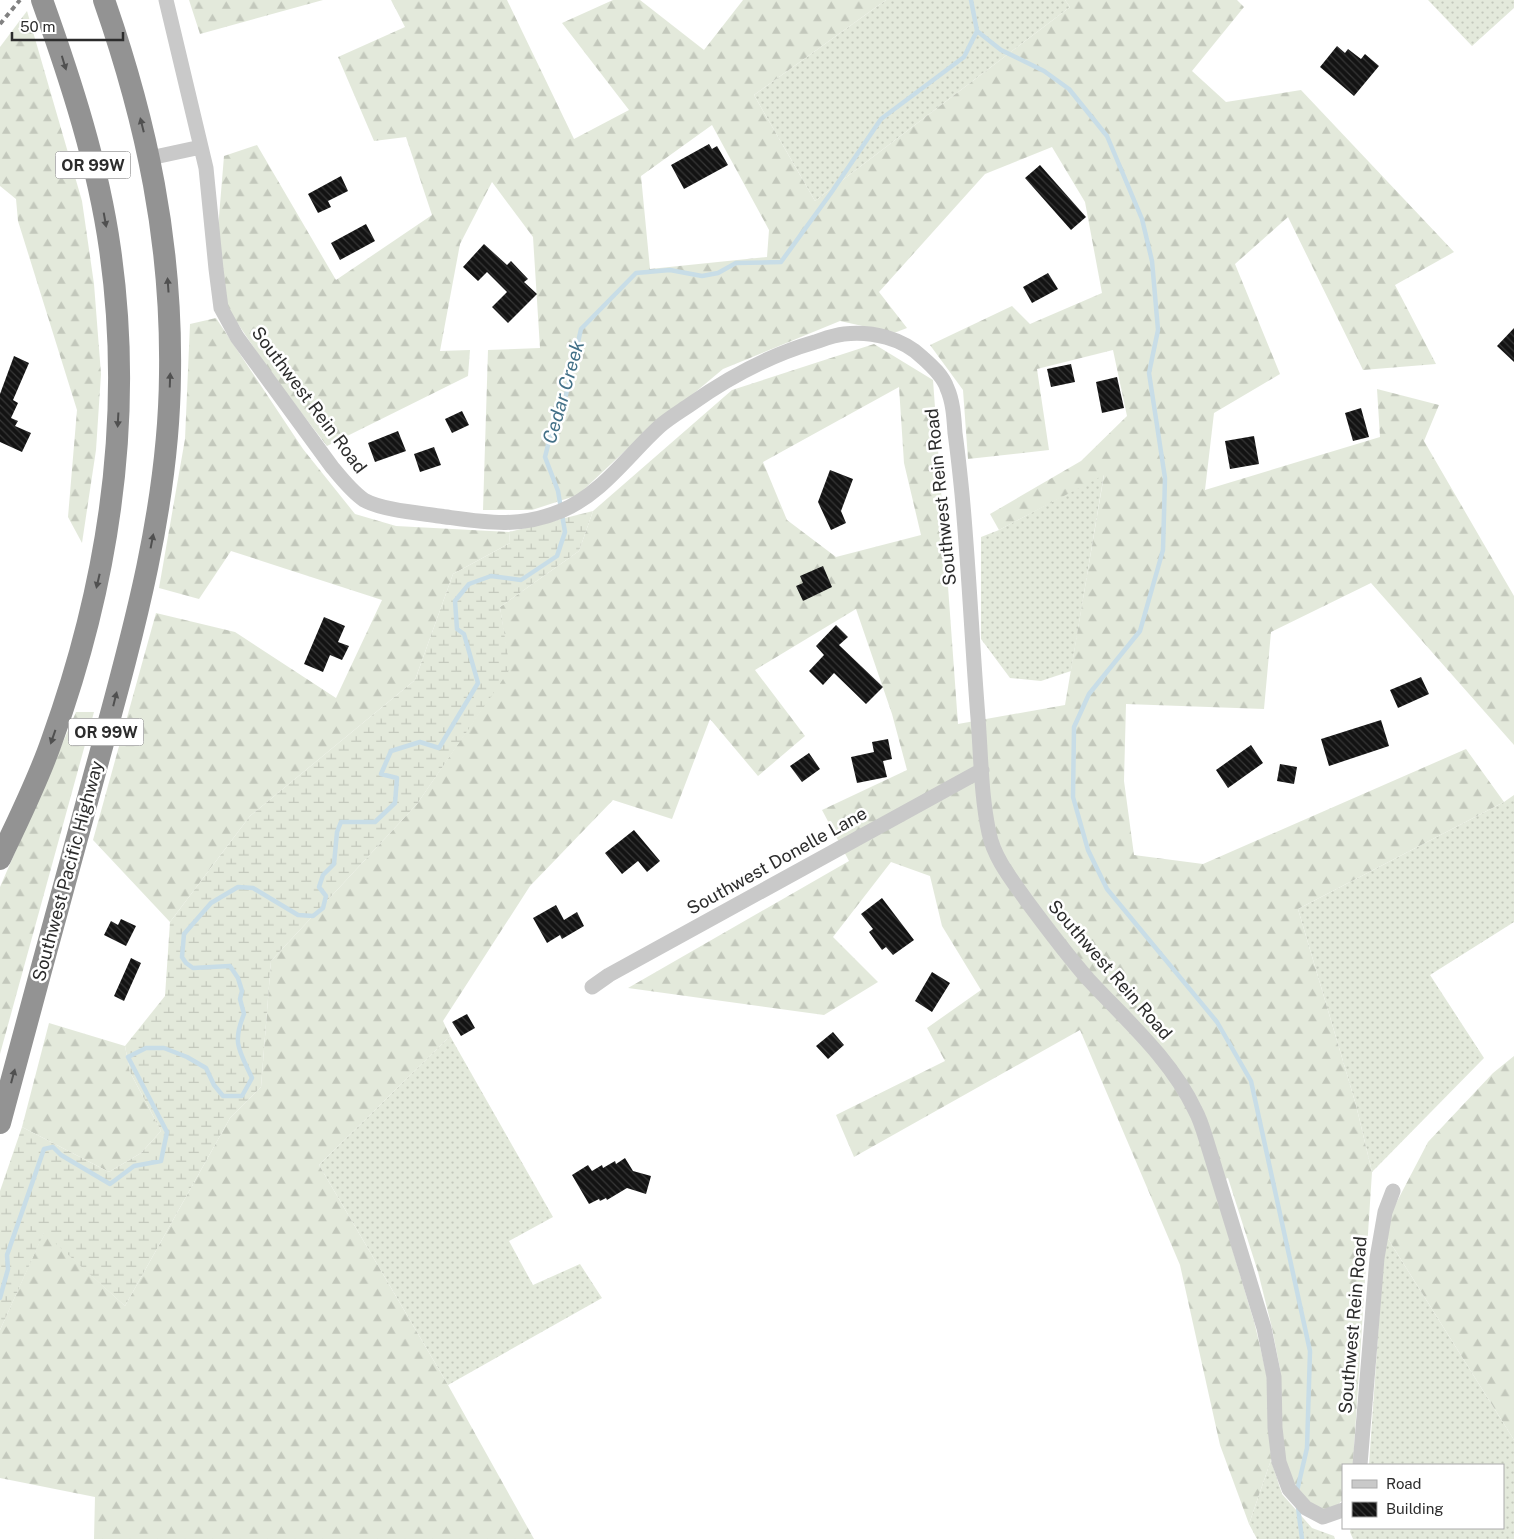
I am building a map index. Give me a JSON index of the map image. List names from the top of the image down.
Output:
{
  "streets": {
    "highway": ["OR 99W", "Southwest Pacific Highway"],
    "street": ["Southwest Rein Road", "Southwest Donelle Lane"]
  },
  "crossings": [
    ["Southwest Rein Road", "Southwest Donelle Lane"]
  ],
  "water": ["Cedar Creek"],
  "legend": ["Road", "Building"],
  "scale_bar": "50 m"
}
